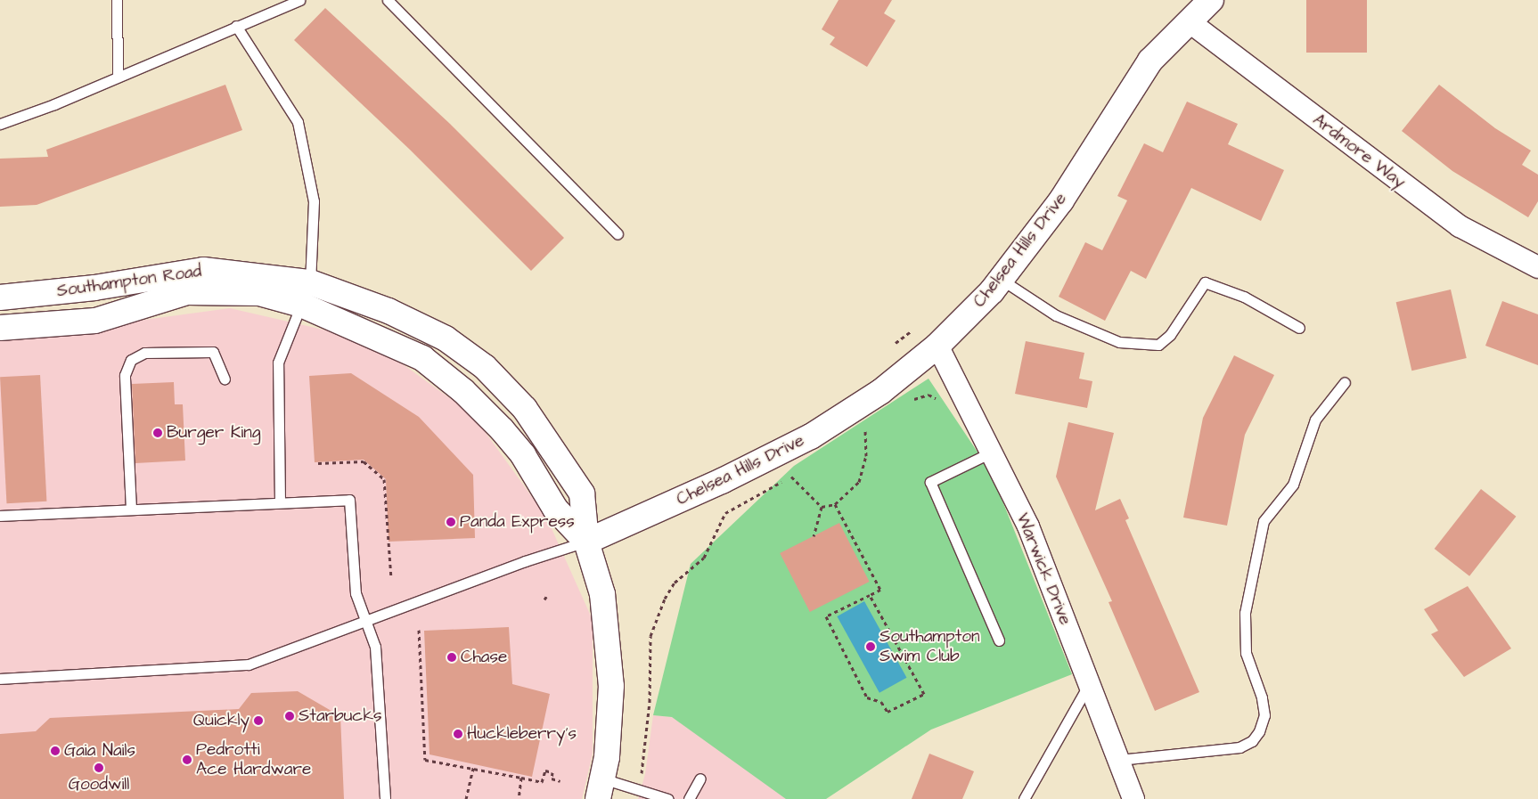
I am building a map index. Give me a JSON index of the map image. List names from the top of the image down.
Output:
{
  "streets": {
    "street": [
      "Ardmore Way",
      "Chelsea Hills Drive",
      "Southampton Road",
      "Warwick Drive"
    ]
  },
  "crossings": [
    ["Ardmore Way", "Chelsea Hills Drive"],
    ["Chelsea Hills Drive", "Southampton Road"],
    ["Chelsea Hills Drive", "Warwick Drive"]
  ],
  "places": [
    "Burger King",
    "Panda Express",
    "Southampton Swim Club",
    "Chase",
    "Starbucks",
    "Quickly",
    "Huckleberry's",
    "Gaia Nails",
    "Pedrotti Ace Hardware",
    "Goodwill"
  ]
}
